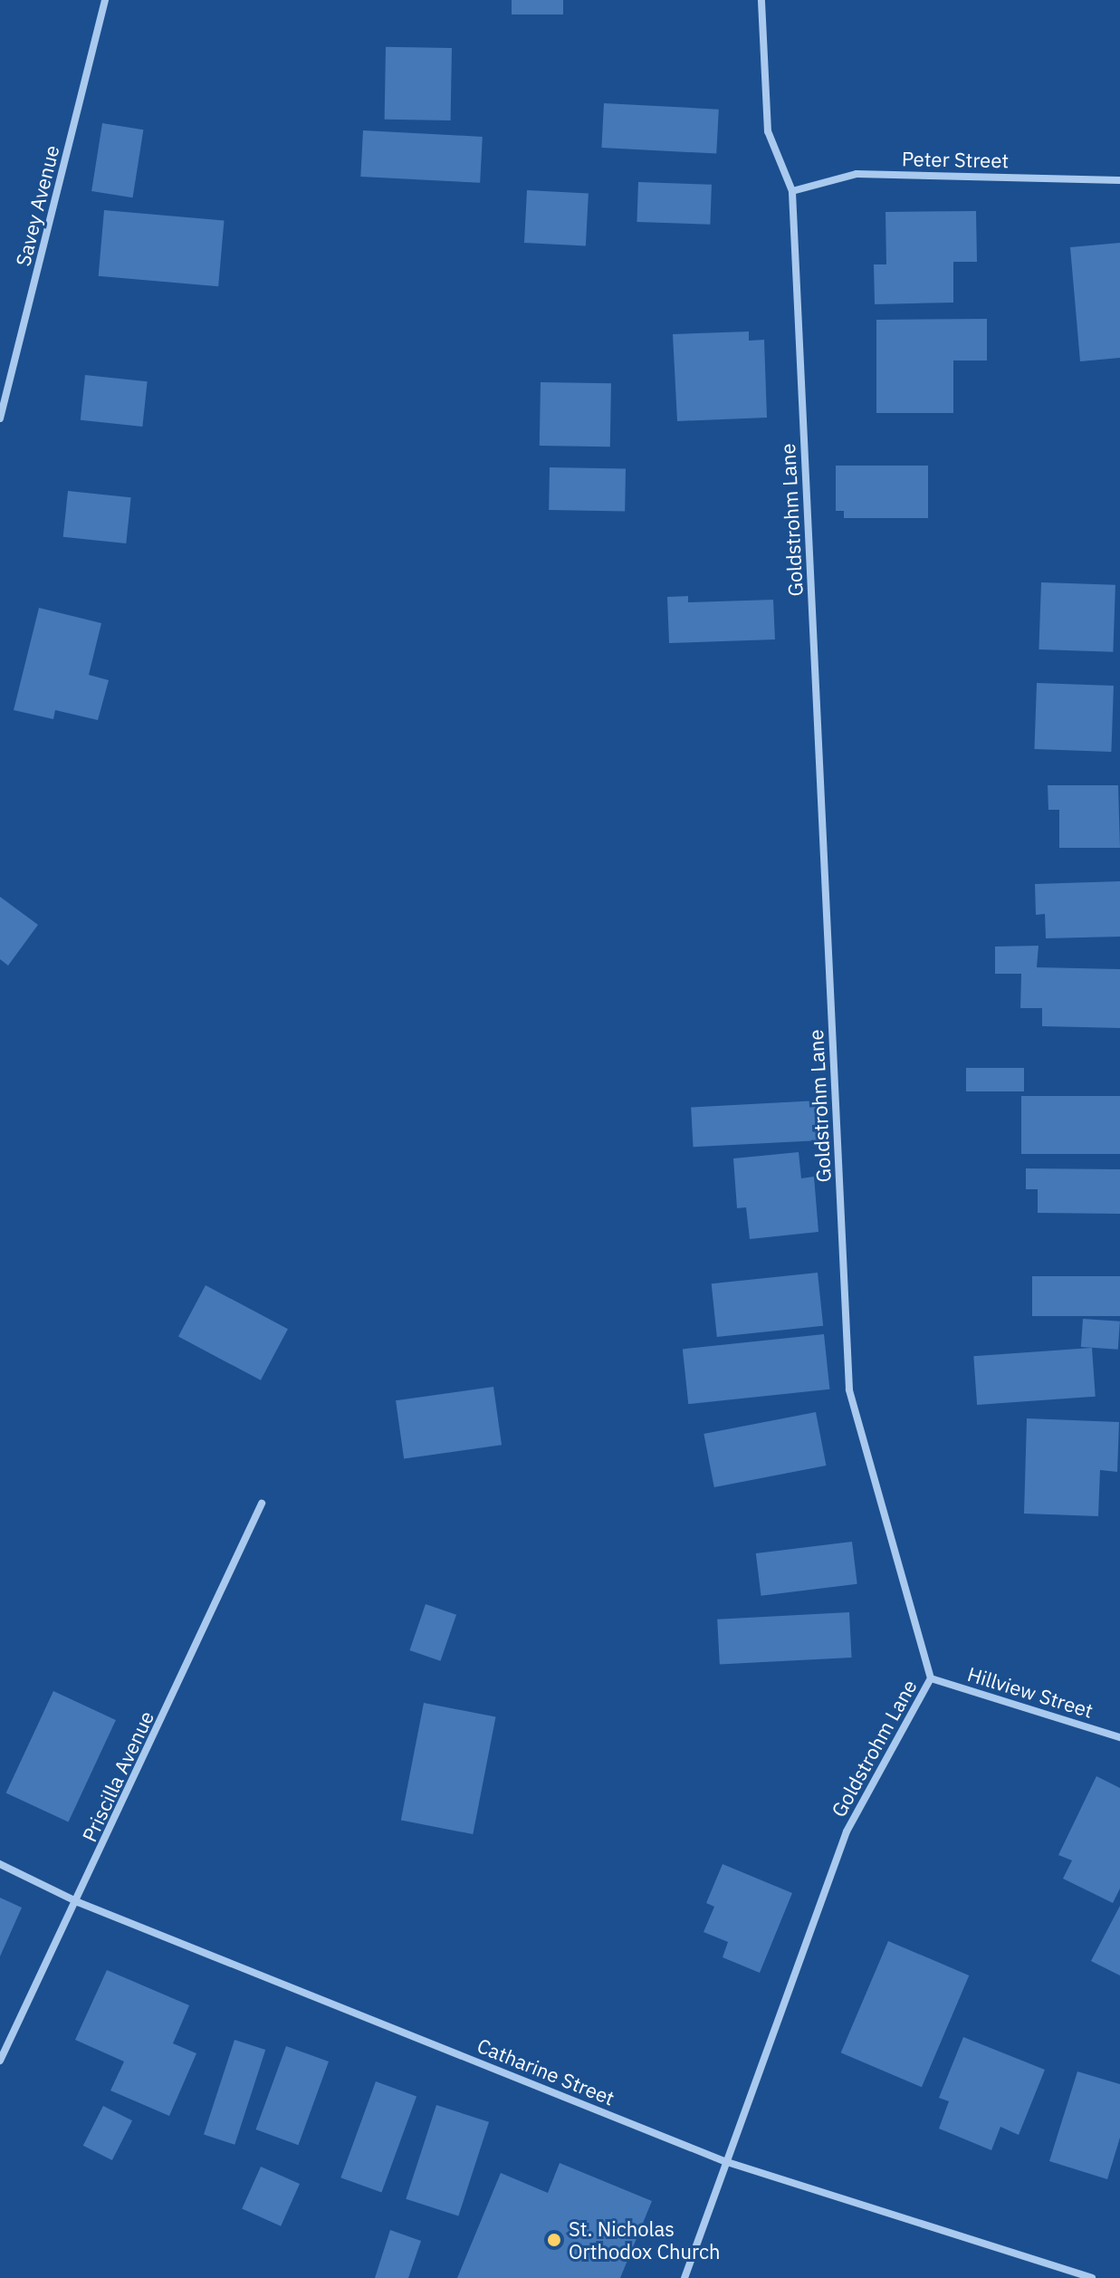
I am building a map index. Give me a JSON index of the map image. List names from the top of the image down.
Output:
{
  "streets": {
    "street": [
      "Peter Street",
      "Savey Avenue",
      "Goldstrohm Lane",
      "Hillview Street",
      "Priscilla Avenue",
      "Catharine Street"
    ]
  },
  "crossings": [
    ["Peter Street", "Goldstrohm Lane"],
    ["Goldstrohm Lane", "Hillview Street"],
    ["Goldstrohm Lane", "Catharine Street"],
    ["Priscilla Avenue", "Catharine Street"]
  ],
  "places": ["St. Nicholas Orthodox Church"]
}
